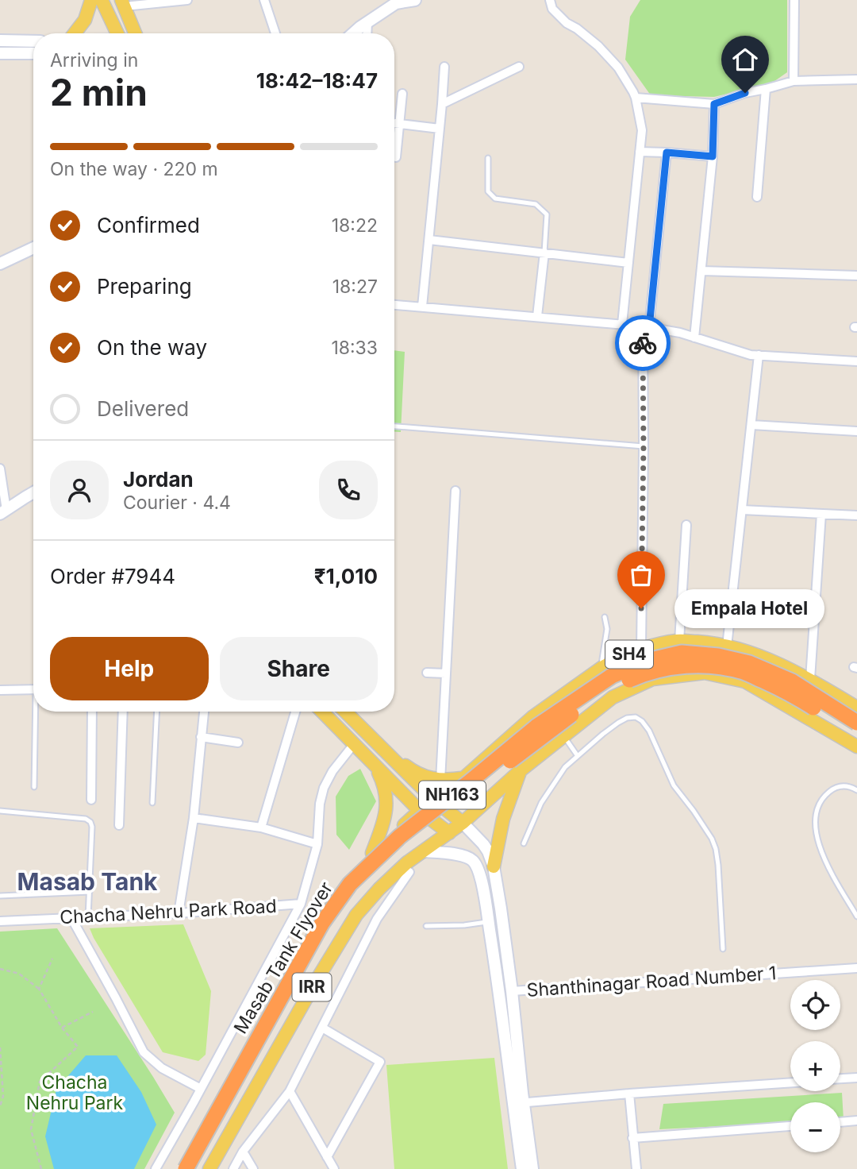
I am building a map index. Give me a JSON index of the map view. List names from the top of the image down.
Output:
{
  "streets": {
    "highway": ["NH163", "Masab Tank Flyover"],
    "main road": ["SH4", "IRR"],
    "street": ["Chacha Nehru Park Road", "Shanthinagar Road Number 1"]
  },
  "crossings": [
    ["SH4", "IRR"]
  ],
  "districts": ["Masab Tank"],
  "parks": ["Chacha Nehru Park"],
  "places": ["Empala Hotel"],
  "page": {
    "heading": ["2 min", "Arriving in", "18:42–18:47"],
    "panel": [
      "Jordan",
      "Courier · 4.4",
      "Order #7944",
      "₹1,010"
    ],
    "bar": "On the way · 220 m",
    "list": [
      ["Confirmed", "18:22"],
      ["Preparing", "18:27"],
      ["On the way", "18:33"],
      "Delivered"
    ],
    "bubble": "Empala Hotel",
    "buttons": ["Help", "Share"],
    "map_buttons": ["+", "−"]
  }
}
